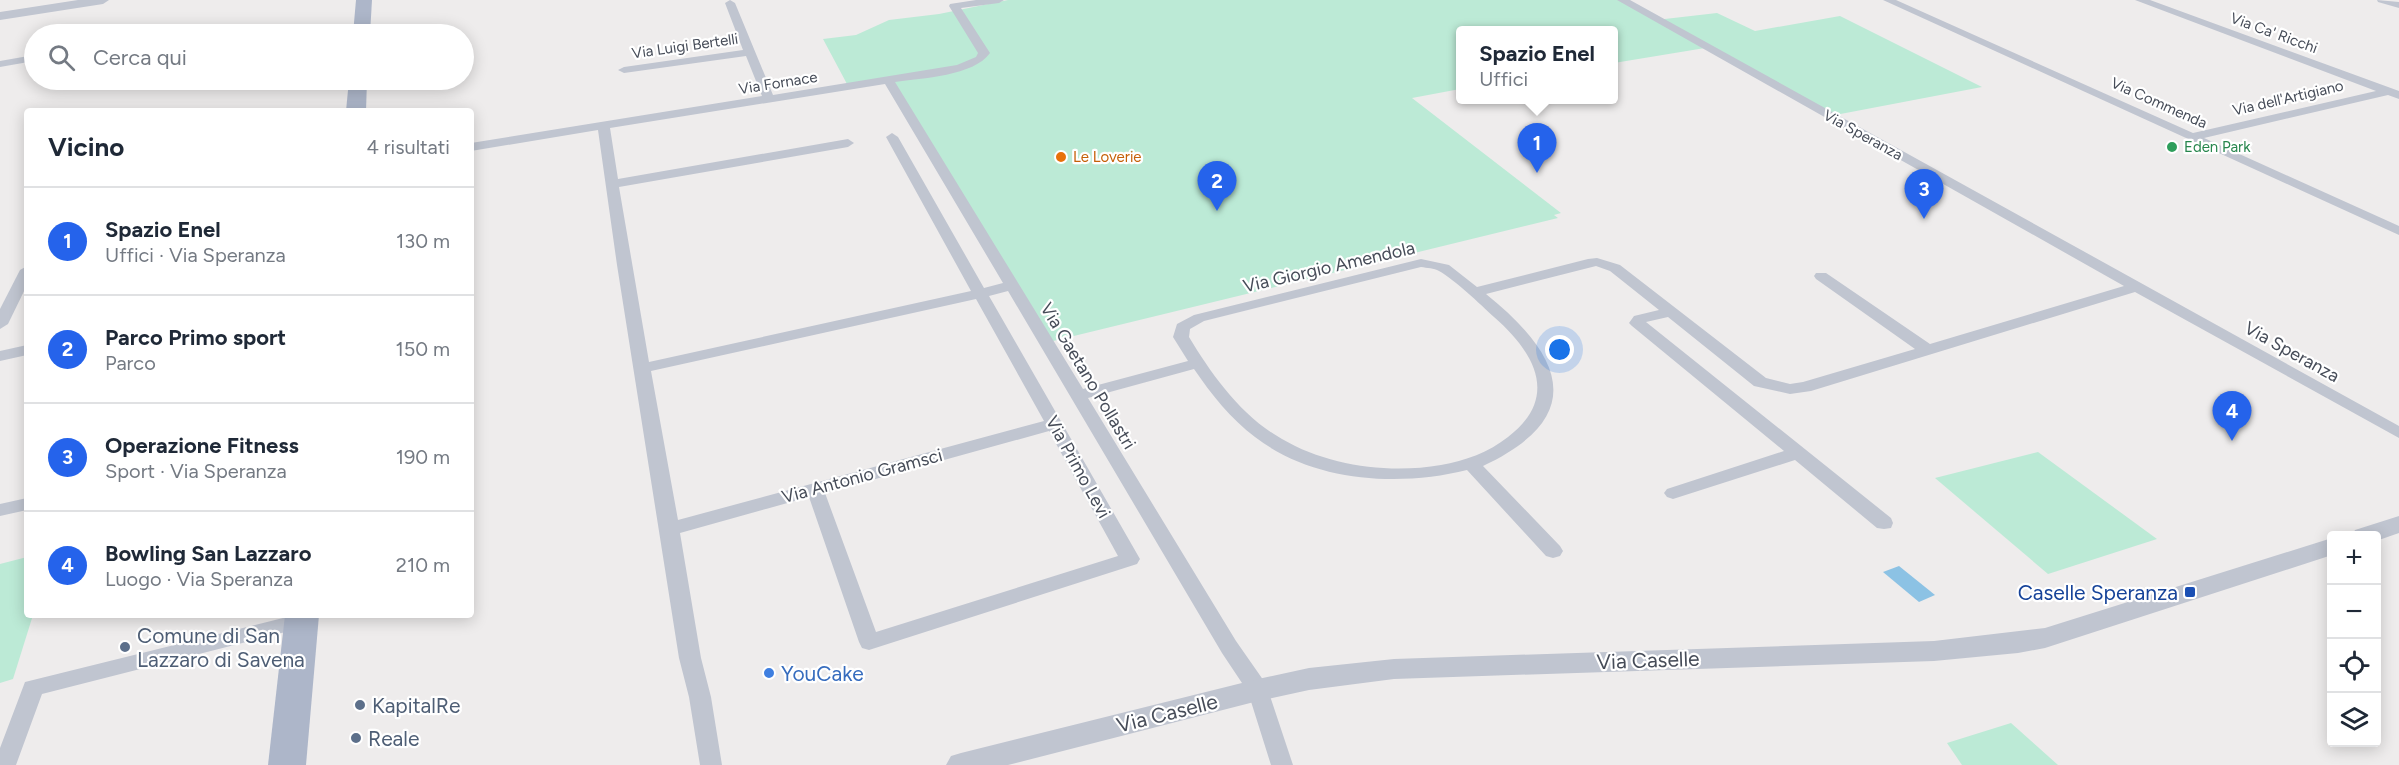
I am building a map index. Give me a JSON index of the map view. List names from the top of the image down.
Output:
{
  "streets": {
    "street": [
      "Via Ca' Ricchi",
      "Via Luigi Bertelli",
      "Via Fornace",
      "Via dell'Artigiano",
      "Via Commenda",
      "Via Speranza",
      "Via Giorgio Amendola",
      "Via Gaetano Pollastri",
      "Via Primo Levi",
      "Via Antonio Gramsci",
      "Via Caselle"
    ]
  },
  "crossings": [
    ["Via Ca' Ricchi", "Via dell'Artigiano"],
    ["Via Luigi Bertelli", "Via Fornace"],
    ["Via Fornace", "Via Gaetano Pollastri"],
    ["Via dell'Artigiano", "Via Commenda"],
    ["Via Gaetano Pollastri", "Via Caselle"],
    ["Via Primo Levi", "Via Antonio Gramsci"]
  ],
  "places": {
    "other": [
      "Eden Park",
      "Le Loverie",
      "Comune di San Lazzaro di Savena",
      "YouCake",
      "KapitalRe",
      "Reale"
    ],
    "transit": ["Caselle Speranza"]
  },
  "page": {
    "search": "Cerca qui",
    "popup": ["Spazio Enel", "Uffici"],
    "heading": ["Vicino", "4 risultati"],
    "pins": [
      "1",
      "2",
      "3",
      "4"
    ],
    "list": [
      {
        "mark": "1",
        "name": "Spazio Enel",
        "note": "Uffici · Via Speranza",
        "value": "130 m"
      },
      {
        "mark": "2",
        "name": "Parco Primo sport",
        "note": "Parco",
        "value": "150 m"
      },
      {
        "mark": "3",
        "name": "Operazione Fitness",
        "note": "Sport · Via Speranza",
        "value": "190 m"
      },
      {
        "mark": "4",
        "name": "Bowling San Lazzaro",
        "note": "Luogo · Via Speranza",
        "value": "210 m"
      }
    ],
    "map_buttons": ["+", "−"]
  }
}
